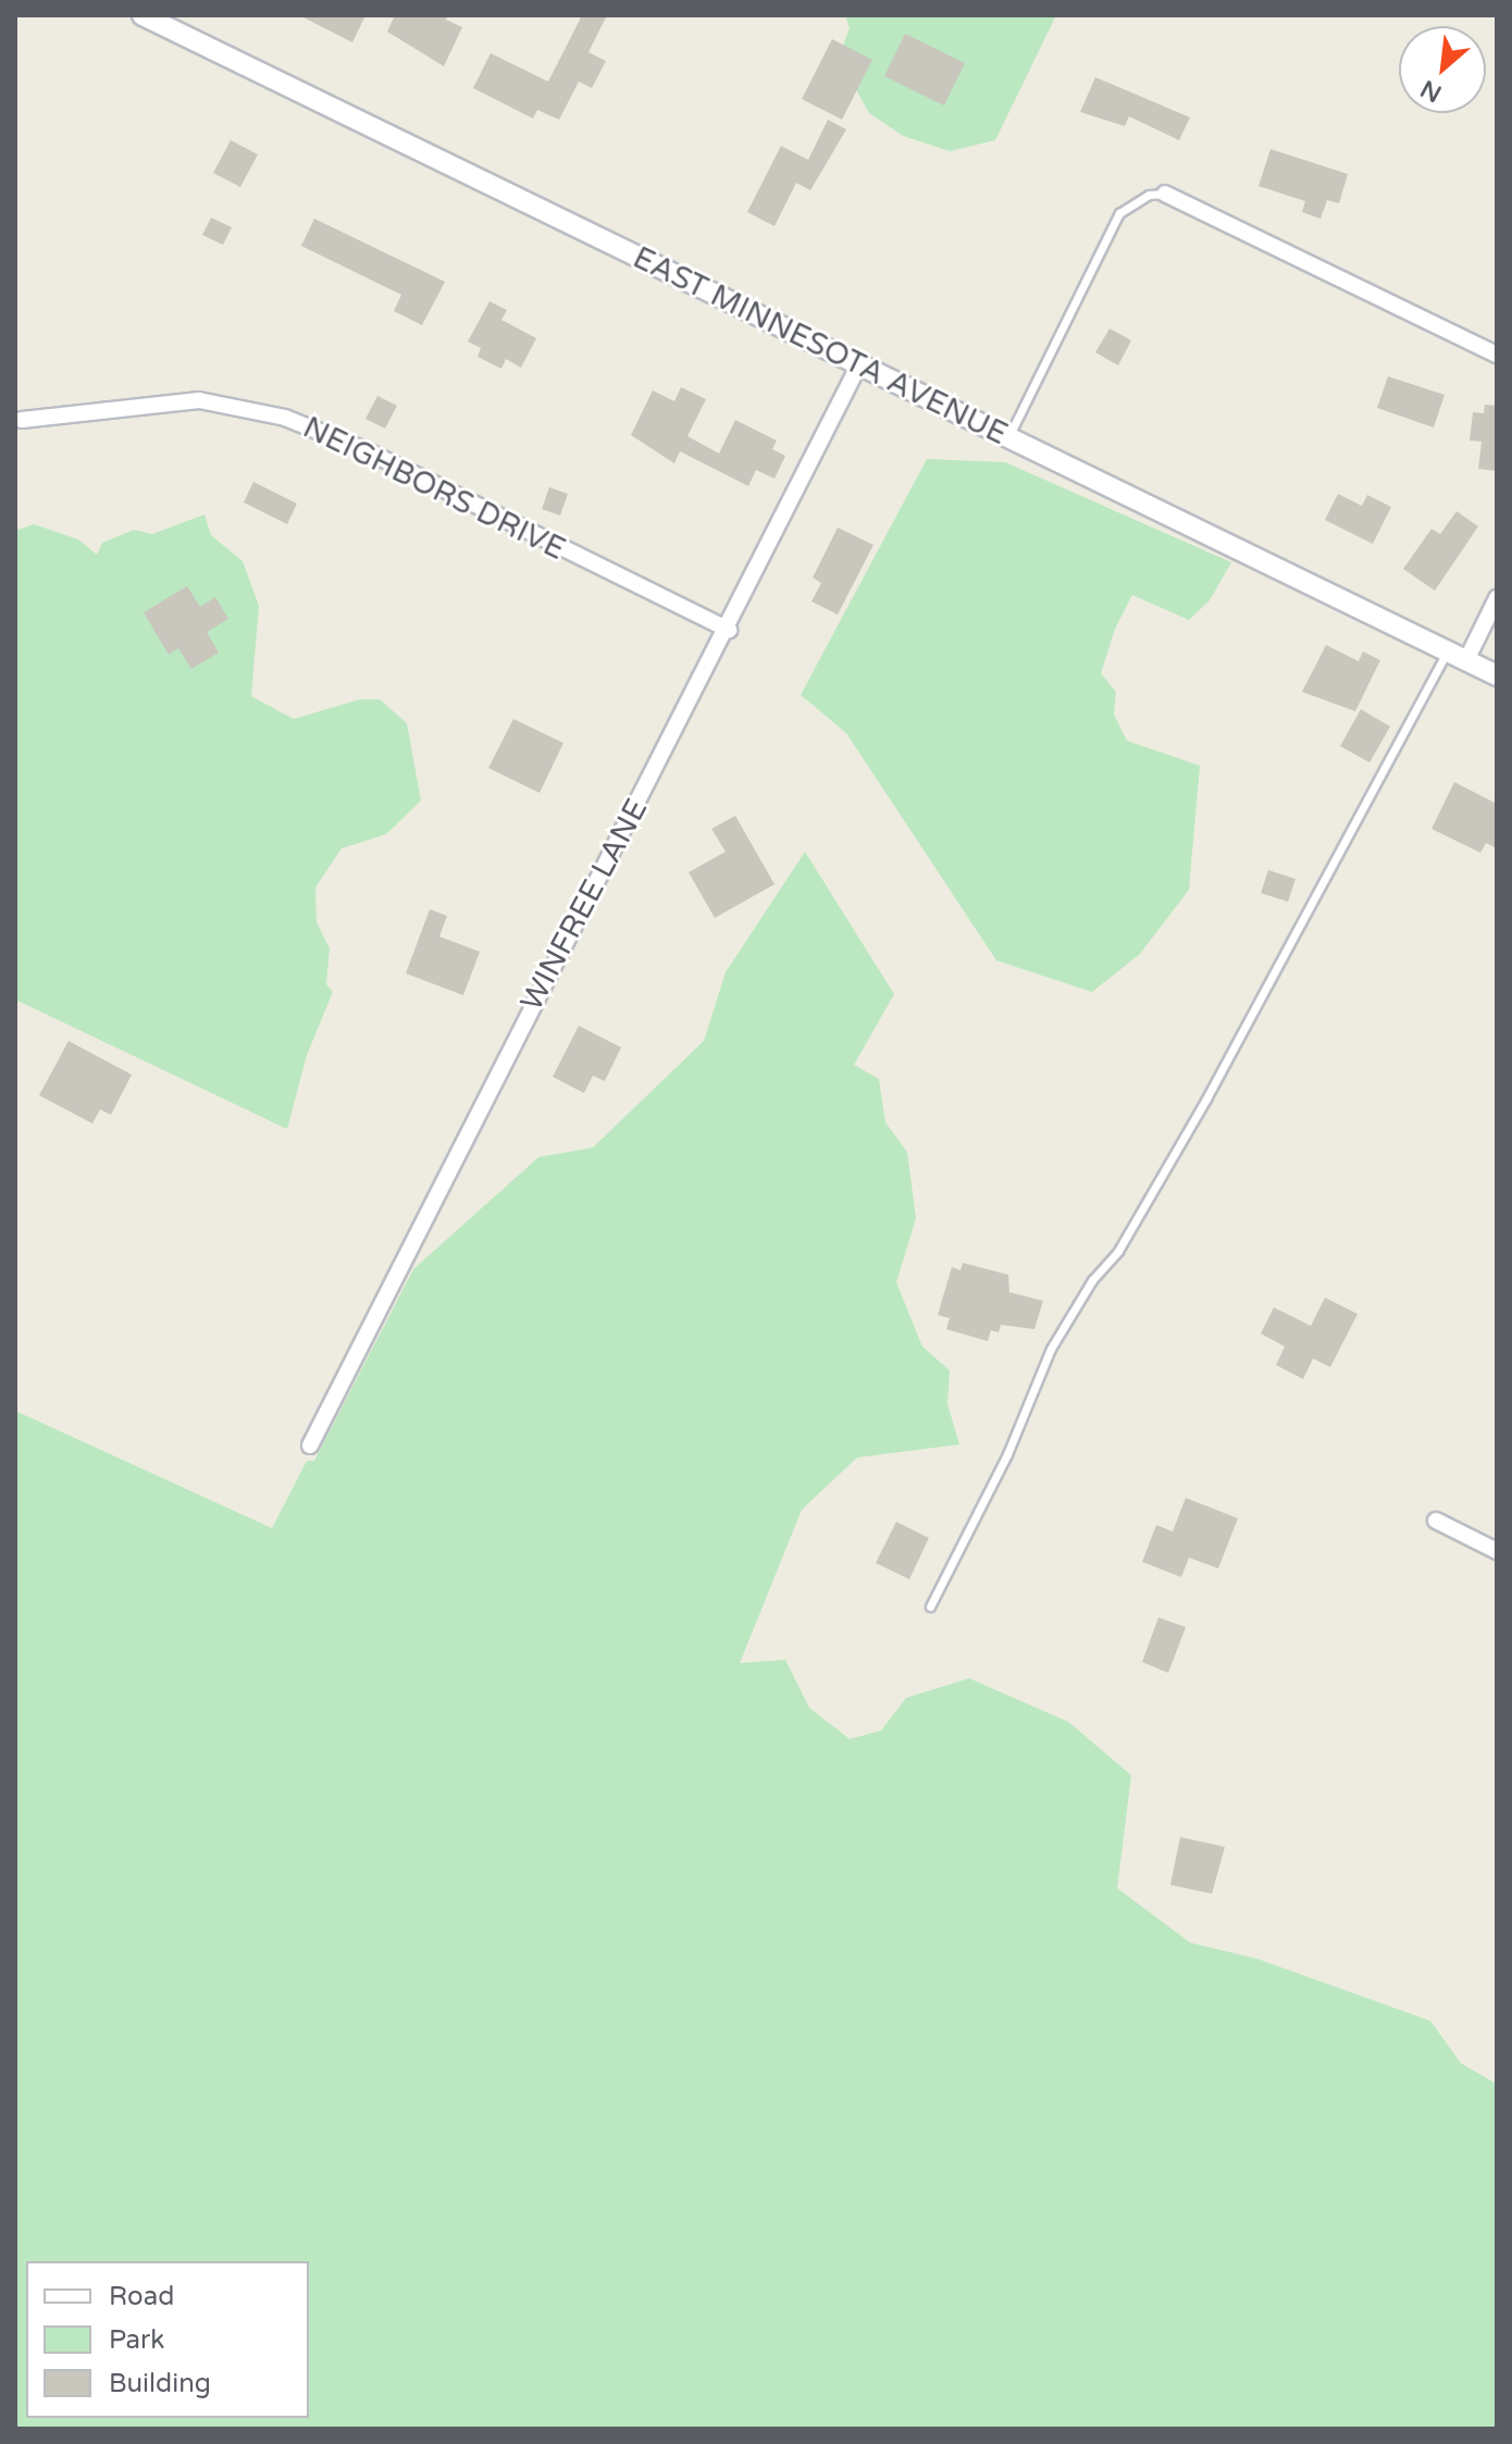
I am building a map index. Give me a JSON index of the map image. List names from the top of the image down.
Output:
{
  "streets": {
    "street": ["EAST MINNESOTA AVENUE", "NEIGHBORS DRIVE", "WINFREE LANE"]
  },
  "crossings": [
    ["EAST MINNESOTA AVENUE", "WINFREE LANE"],
    ["NEIGHBORS DRIVE", "WINFREE LANE"]
  ],
  "legend": ["Road", "Park", "Building"],
  "north": "bottom left"
}
